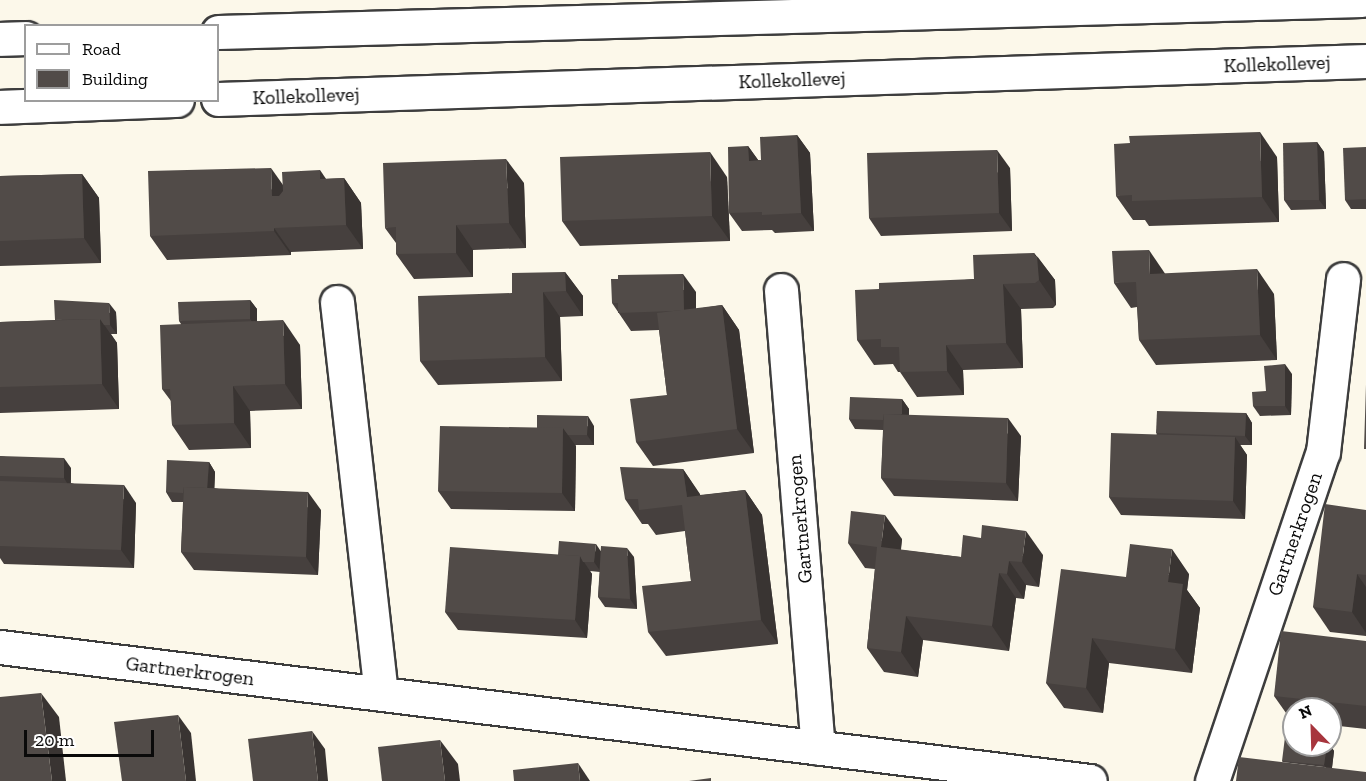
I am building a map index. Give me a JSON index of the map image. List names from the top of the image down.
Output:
{
  "streets": {
    "street": ["Kollekollevej", "Gartnerkrogen"]
  },
  "legend": ["Road", "Building"],
  "scale_bar": "20 m",
  "north": "top left"
}
